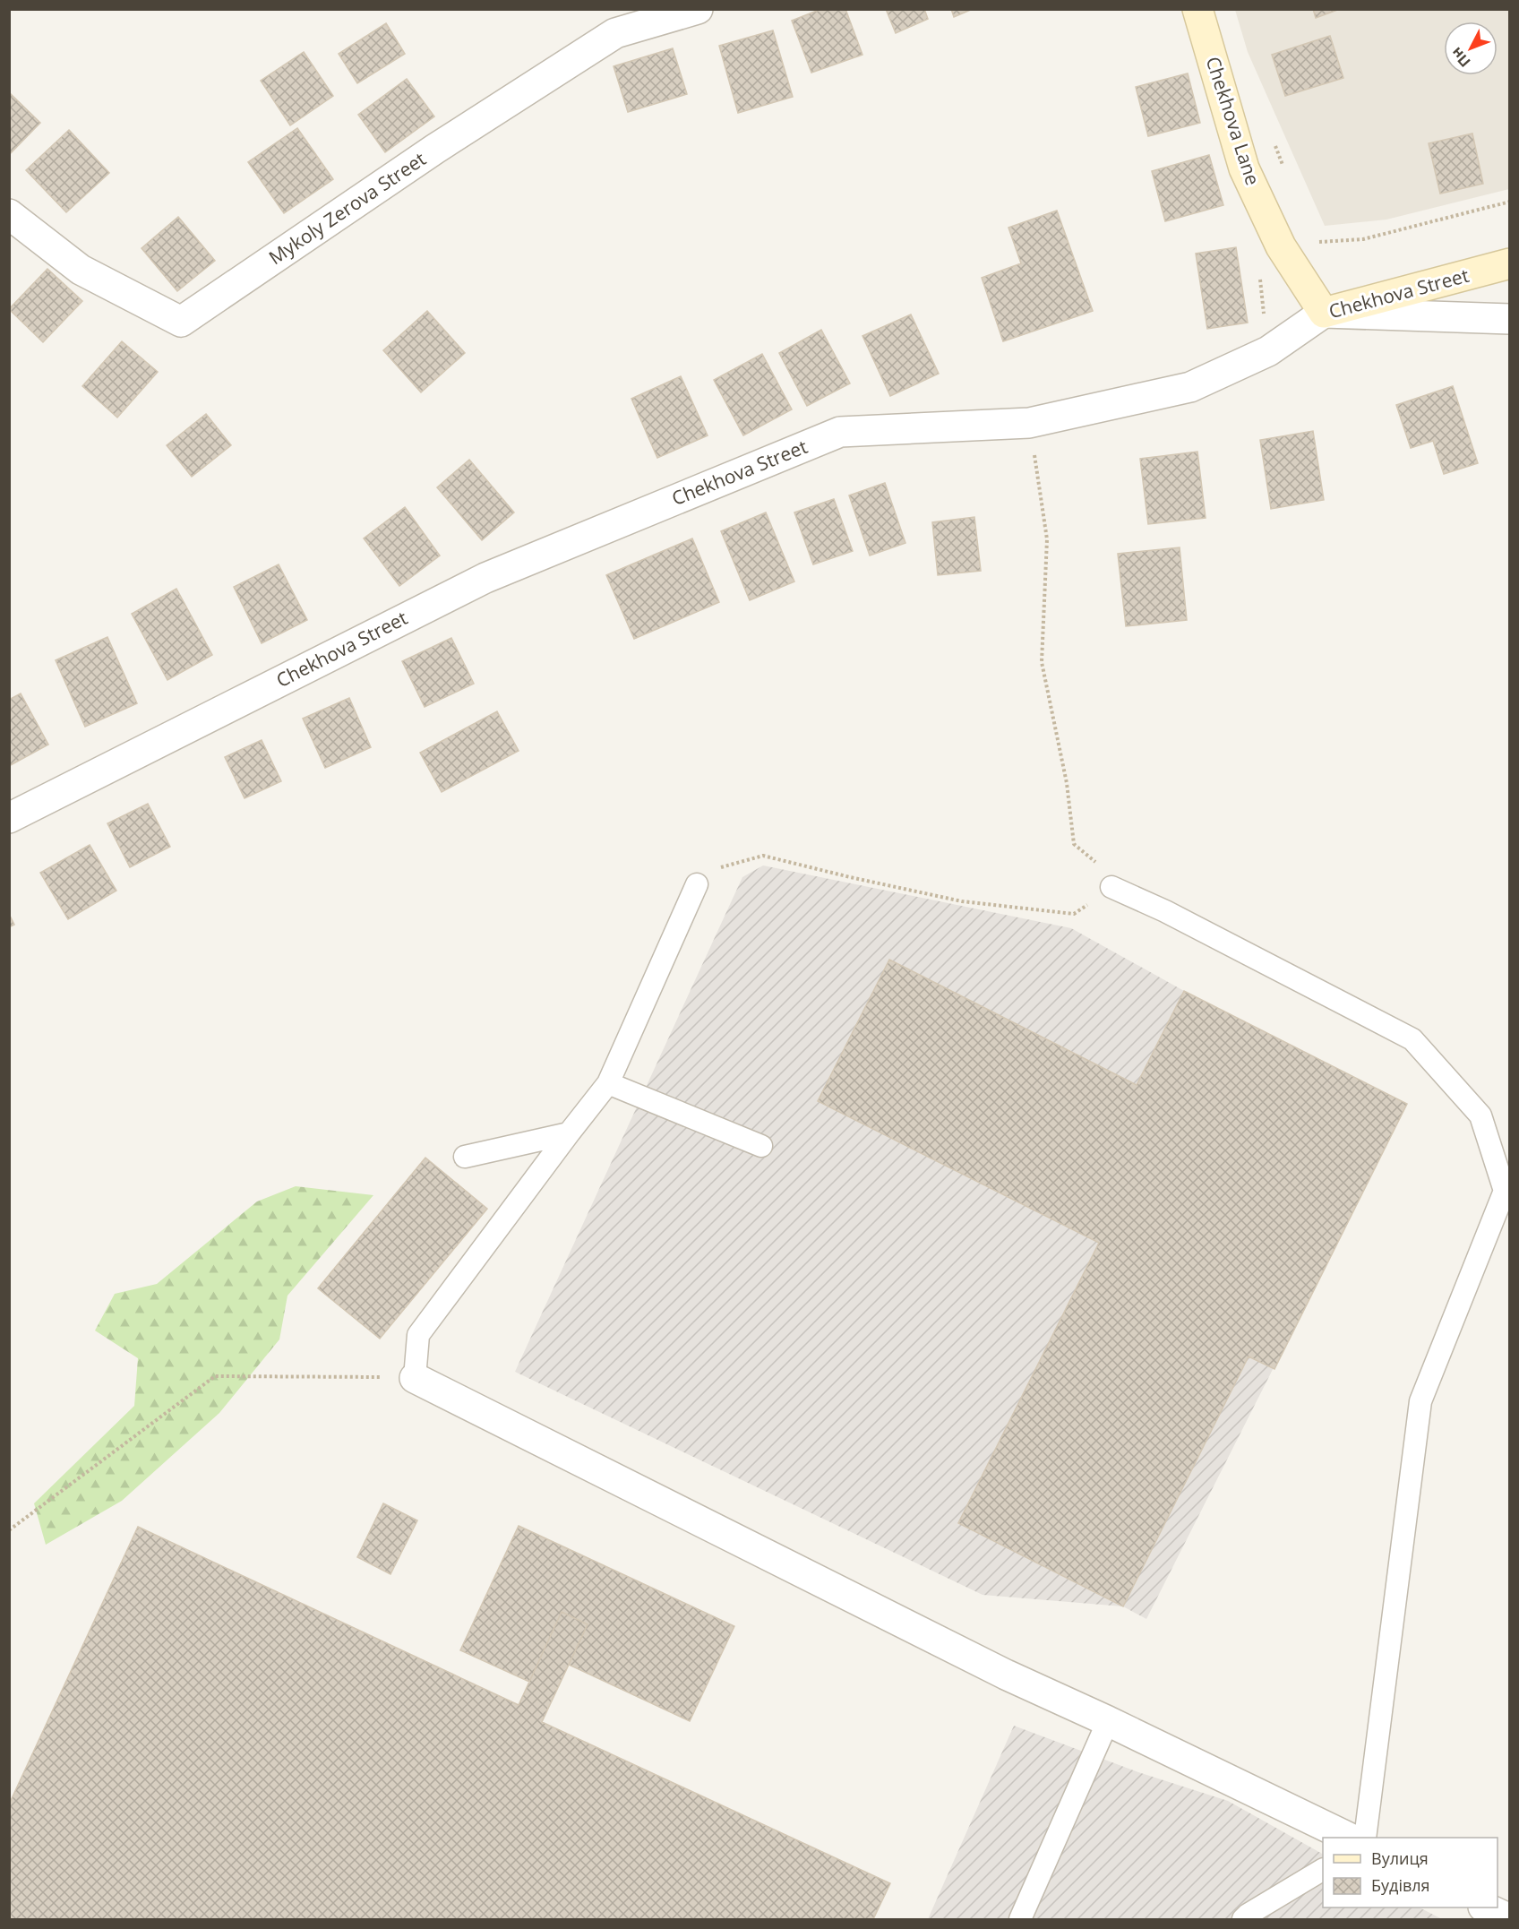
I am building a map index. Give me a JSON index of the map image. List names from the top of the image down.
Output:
{
  "streets": {
    "main road": ["Chekhova Lane", "Chekhova Street"],
    "street": ["Mykoly Zerova Street"]
  },
  "crossings": [
    ["Chekhova Lane", "Chekhova Street"]
  ],
  "legend": ["Вулиця", "Будівля"],
  "north": "bottom left"
}
